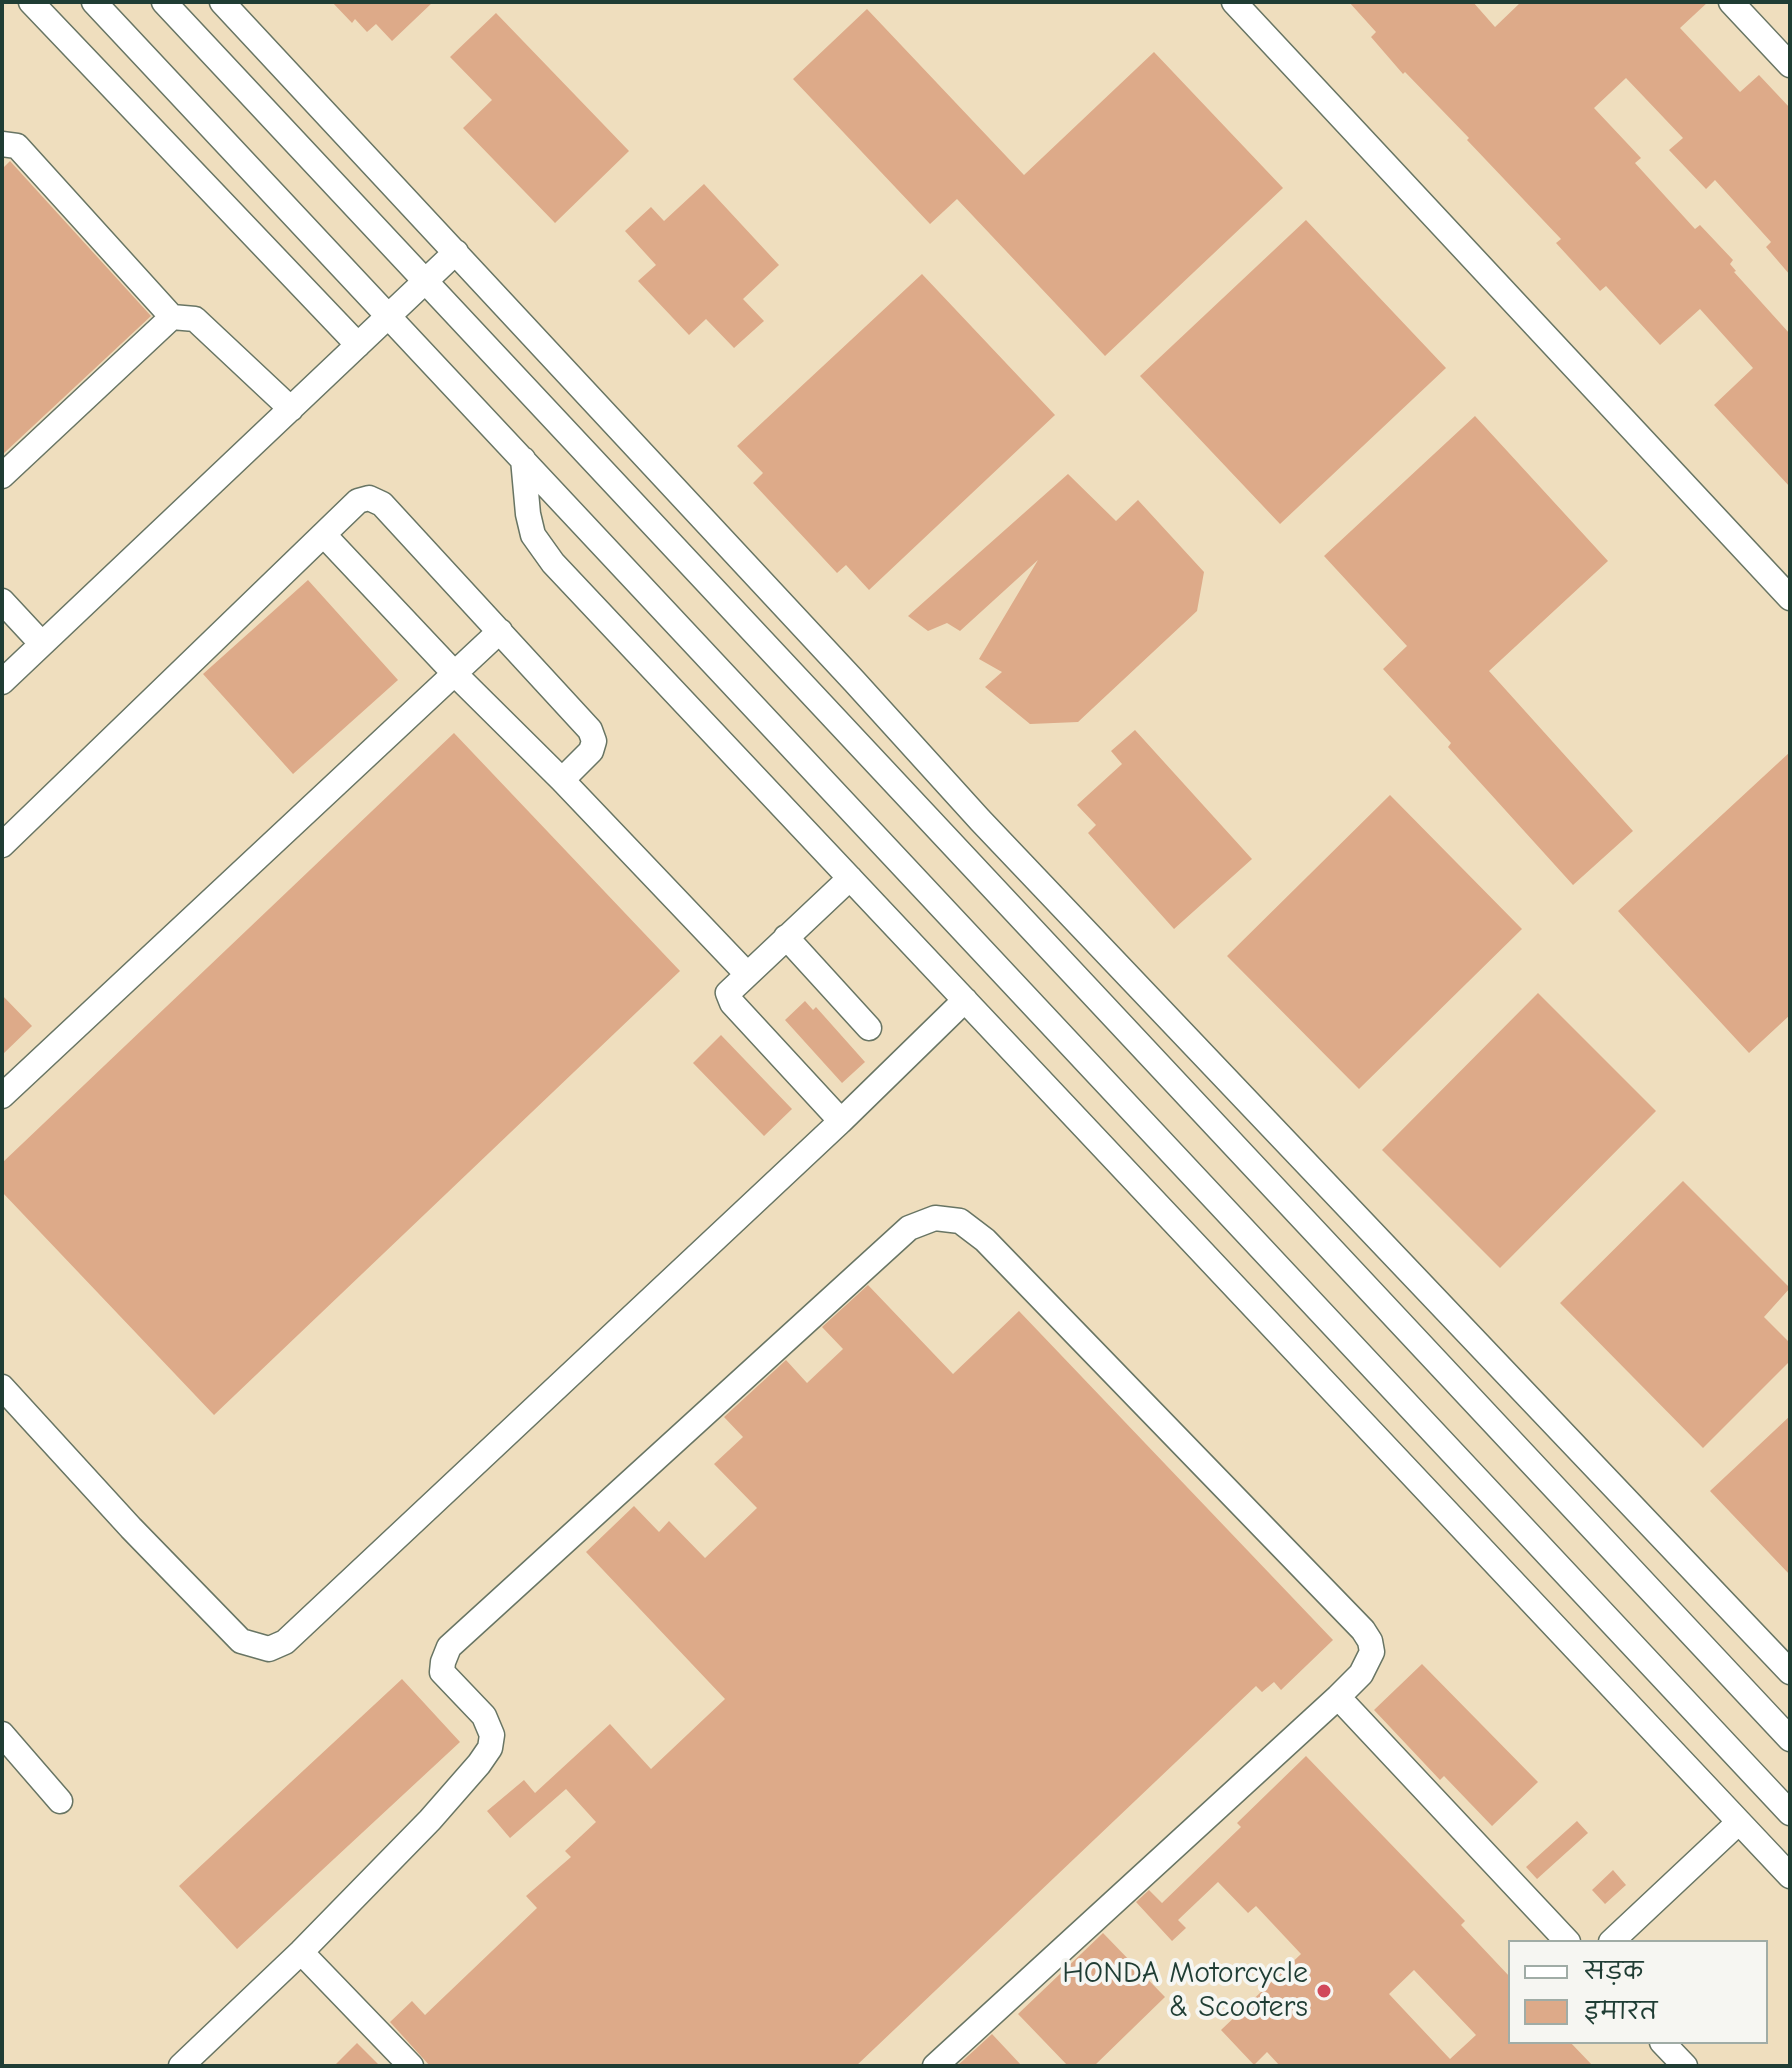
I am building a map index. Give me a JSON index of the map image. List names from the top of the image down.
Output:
{
  "places": ["HONDA Motorcycle & Scooters"],
  "legend": ["सड़क", "इमारत"]
}
